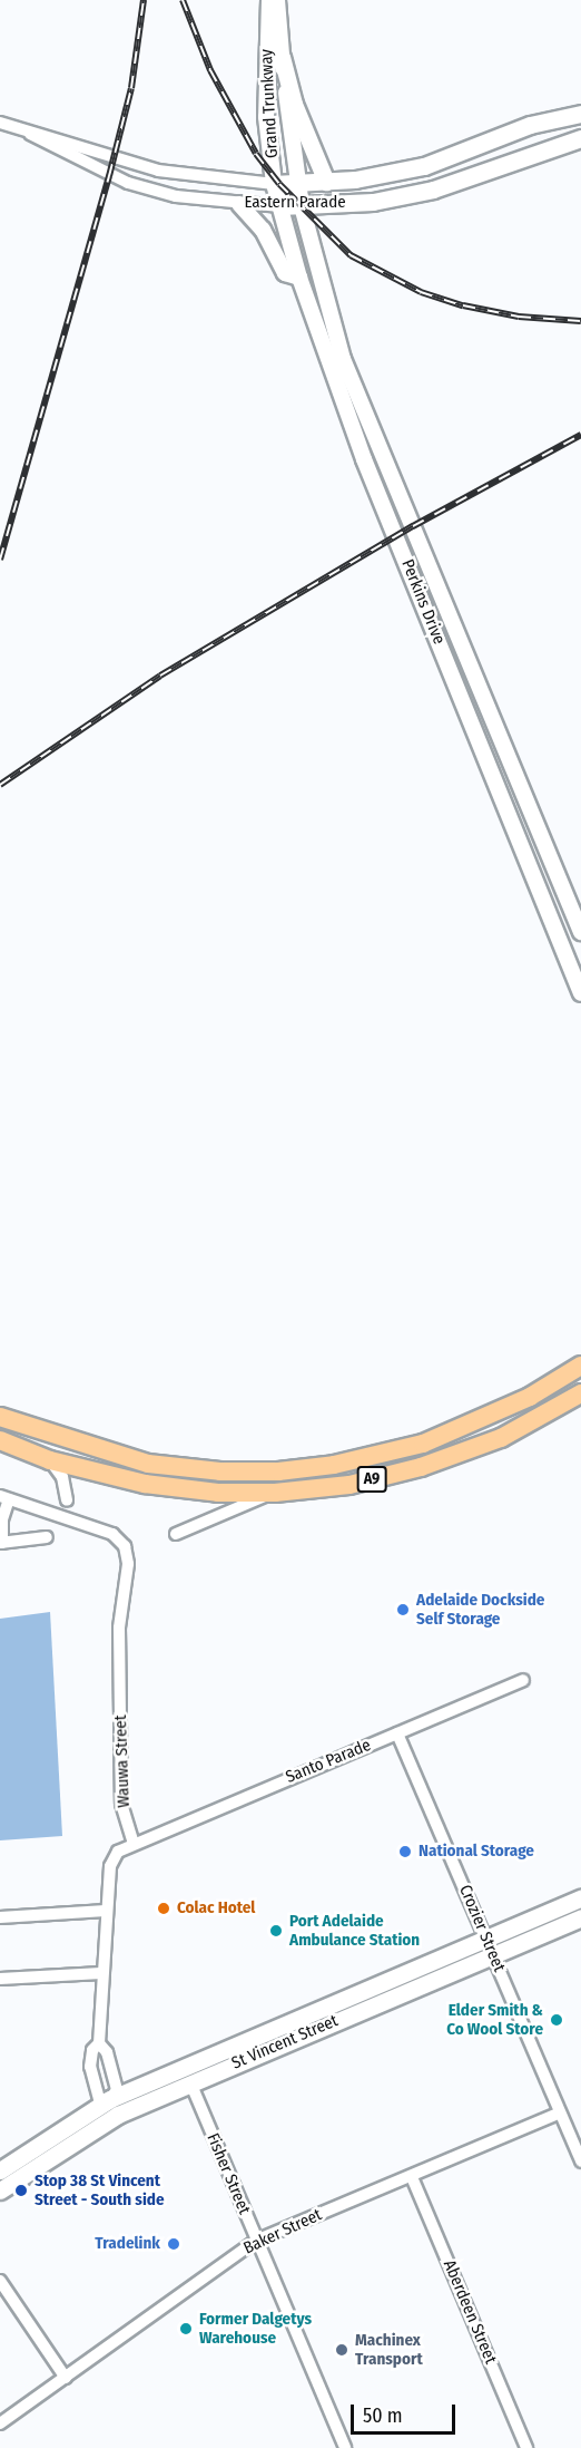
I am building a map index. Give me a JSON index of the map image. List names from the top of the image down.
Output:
{
  "streets": {
    "highway": ["A9"],
    "main road": ["Eastern Parade", "St Vincent Street"],
    "street": [
      "Grand Trunkway",
      "Perkins Drive",
      "Wauwa Street",
      "Santo Parade",
      "Crozier Street",
      "Fisher Street",
      "Baker Street",
      "Aberdeen Street"
    ]
  },
  "crossings": [
    ["Grand Trunkway", "Eastern Parade"],
    ["Grand Trunkway", "Perkins Drive"],
    ["Eastern Parade", "Perkins Drive"],
    ["Wauwa Street", "Santo Parade"],
    ["Santo Parade", "Crozier Street"],
    ["Crozier Street", "St Vincent Street"],
    ["Crozier Street", "Baker Street"],
    ["St Vincent Street", "Fisher Street"],
    ["Fisher Street", "Baker Street"],
    ["Baker Street", "Aberdeen Street"]
  ],
  "places": [
    "Adelaide Dockside Self Storage",
    "National Storage",
    "Colac Hotel",
    "Port Adelaide Ambulance Station",
    "Elder Smith & Co Wool Store",
    "Stop 38 St Vincent Street - South side",
    "Tradelink",
    "Former Dalgetys Warehouse",
    "Machinex Transport"
  ],
  "scale_bar": "50 m"
}
